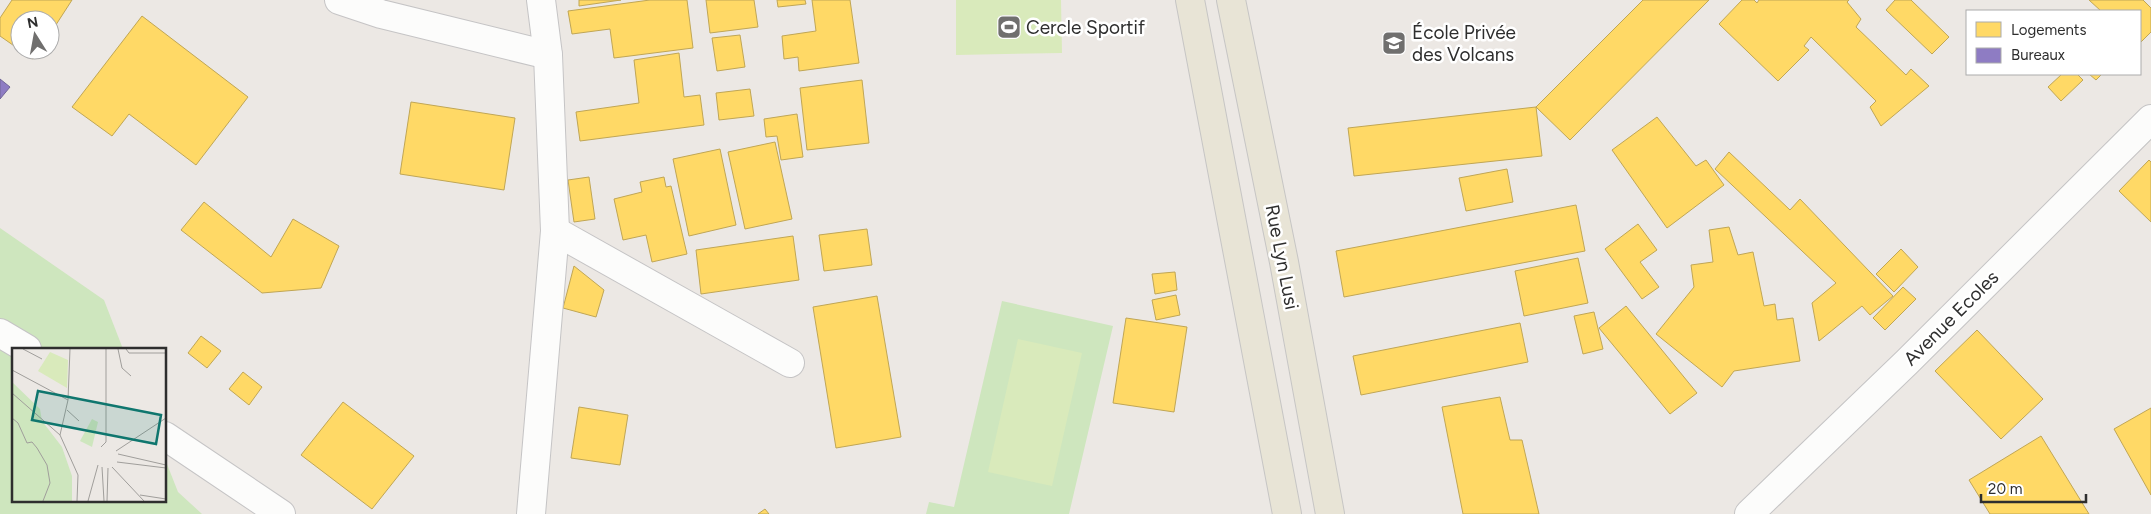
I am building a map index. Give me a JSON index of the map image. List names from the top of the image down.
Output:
{
  "streets": {
    "main road": ["Rue Lyn Lusi"],
    "street": ["Avenue Ecoles"]
  },
  "places": {
    "sports": ["Cercle Sportif"],
    "school or university": ["École Privée des Volcans"]
  },
  "legend": ["Logements", "Bureaux"],
  "scale_bar": "20 m",
  "north": "top"
}
